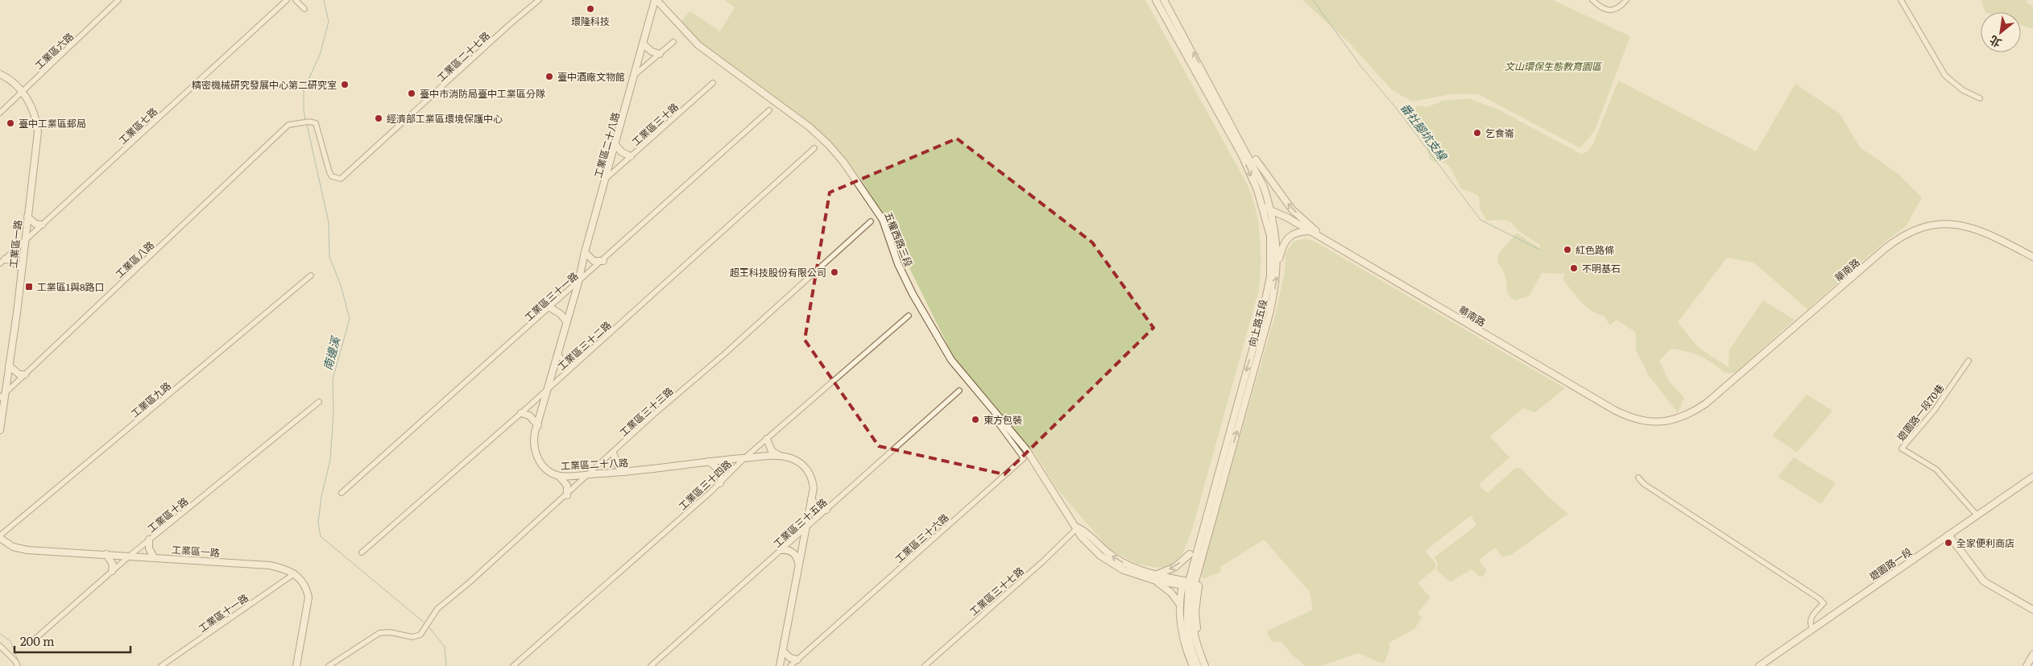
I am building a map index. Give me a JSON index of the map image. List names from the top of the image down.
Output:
{
  "streets": {
    "street": [
      "工業區六路",
      "工業區二十七路",
      "工業區三十路",
      "工業區七路",
      "工業區二十八路",
      "五權西路三段",
      "工業區一路",
      "工業區八路",
      "華南路",
      "工業區三十一路",
      "向上路五段",
      "工業區三十二路",
      "工業區九路",
      "工業區三十三路",
      "遊園路一段70巷",
      "工業區三十四路",
      "工業區十路",
      "工業區三十五路",
      "工業區三十六路",
      "遊園路一段",
      "工業區三十七路",
      "工業區十一路"
    ]
  },
  "crossings": [
    ["工業區六路", "工業區一路"],
    ["工業區二十七路", "工業區八路"],
    ["工業區三十路", "工業區二十八路"],
    ["工業區七路", "工業區一路"],
    ["工業區二十八路", "五權西路三段"],
    ["工業區二十八路", "工業區三十一路"],
    ["工業區二十八路", "工業區三十二路"],
    ["工業區二十八路", "工業區三十三路"],
    ["工業區二十八路", "工業區三十四路"],
    ["工業區二十八路", "工業區三十五路"],
    ["五權西路三段", "向上路五段"],
    ["五權西路三段", "工業區三十六路"],
    ["五權西路三段", "工業區三十七路"],
    ["工業區一路", "工業區八路"],
    ["工業區一路", "工業區九路"],
    ["工業區一路", "工業區十路"],
    ["工業區一路", "工業區十一路"],
    ["華南路", "向上路五段"],
    ["遊園路一段70巷", "遊園路一段"]
  ],
  "water": ["番社腳坑支線", "南邊溪"],
  "parks": ["文山環保生態教育園區"],
  "places": {
    "other": [
      "環隆科技",
      "臺中酒廠文物館",
      "精密機械研究發展中心第二研究室",
      "臺中市消防局臺中工業區分隊",
      "經濟部工業區環境保護中心",
      "臺中工業區郵局",
      "乞食崙",
      "紅色路條",
      "不明基石",
      "超王科技股份有限公司",
      "東方包裝",
      "全家便利商店"
    ],
    "transit": ["工業區1與8路口"]
  },
  "scale_bar": "200 m",
  "north": "bottom left"
}
